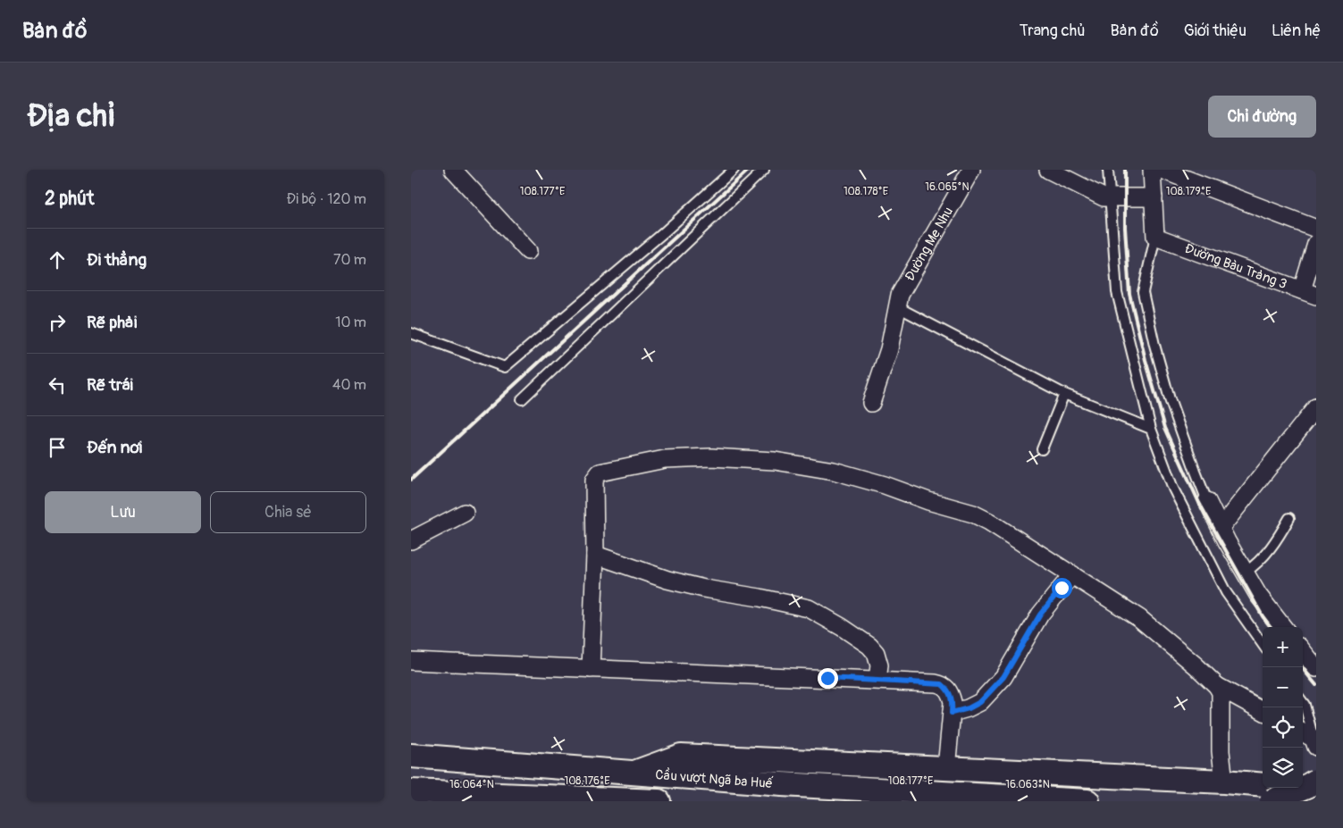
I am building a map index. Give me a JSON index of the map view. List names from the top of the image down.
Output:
{
  "streets": {
    "main road": ["Cầu vượt Ngã ba Huế"],
    "street": ["Đường Mẹ Nhu", "Đường Bàu Trảng 3"]
  },
  "page": {
    "header": "Bản đồ",
    "nav": [
      "Trang chủ",
      "Bản đồ",
      "Giới thiệu",
      "Liên hệ"
    ],
    "buttons": [
      "Chỉ đường",
      ["Lưu", "Chia sẻ"]
    ],
    "title": "Địa chỉ",
    "heading": ["2 phút", "Đi bộ · 120 m"],
    "list": [
      ["Đi thẳng", "70 m"],
      ["Rẽ phải", "10 m"],
      ["Rẽ trái", "40 m"],
      "Đến nơi"
    ],
    "map_buttons": ["+", "−"]
  },
  "coordinates": [
    "16.065°N",
    "108.177°E",
    "108.178°E",
    "108.179°E",
    "108.176°E",
    "16.064°N",
    "16.063°N"
  ]
}
